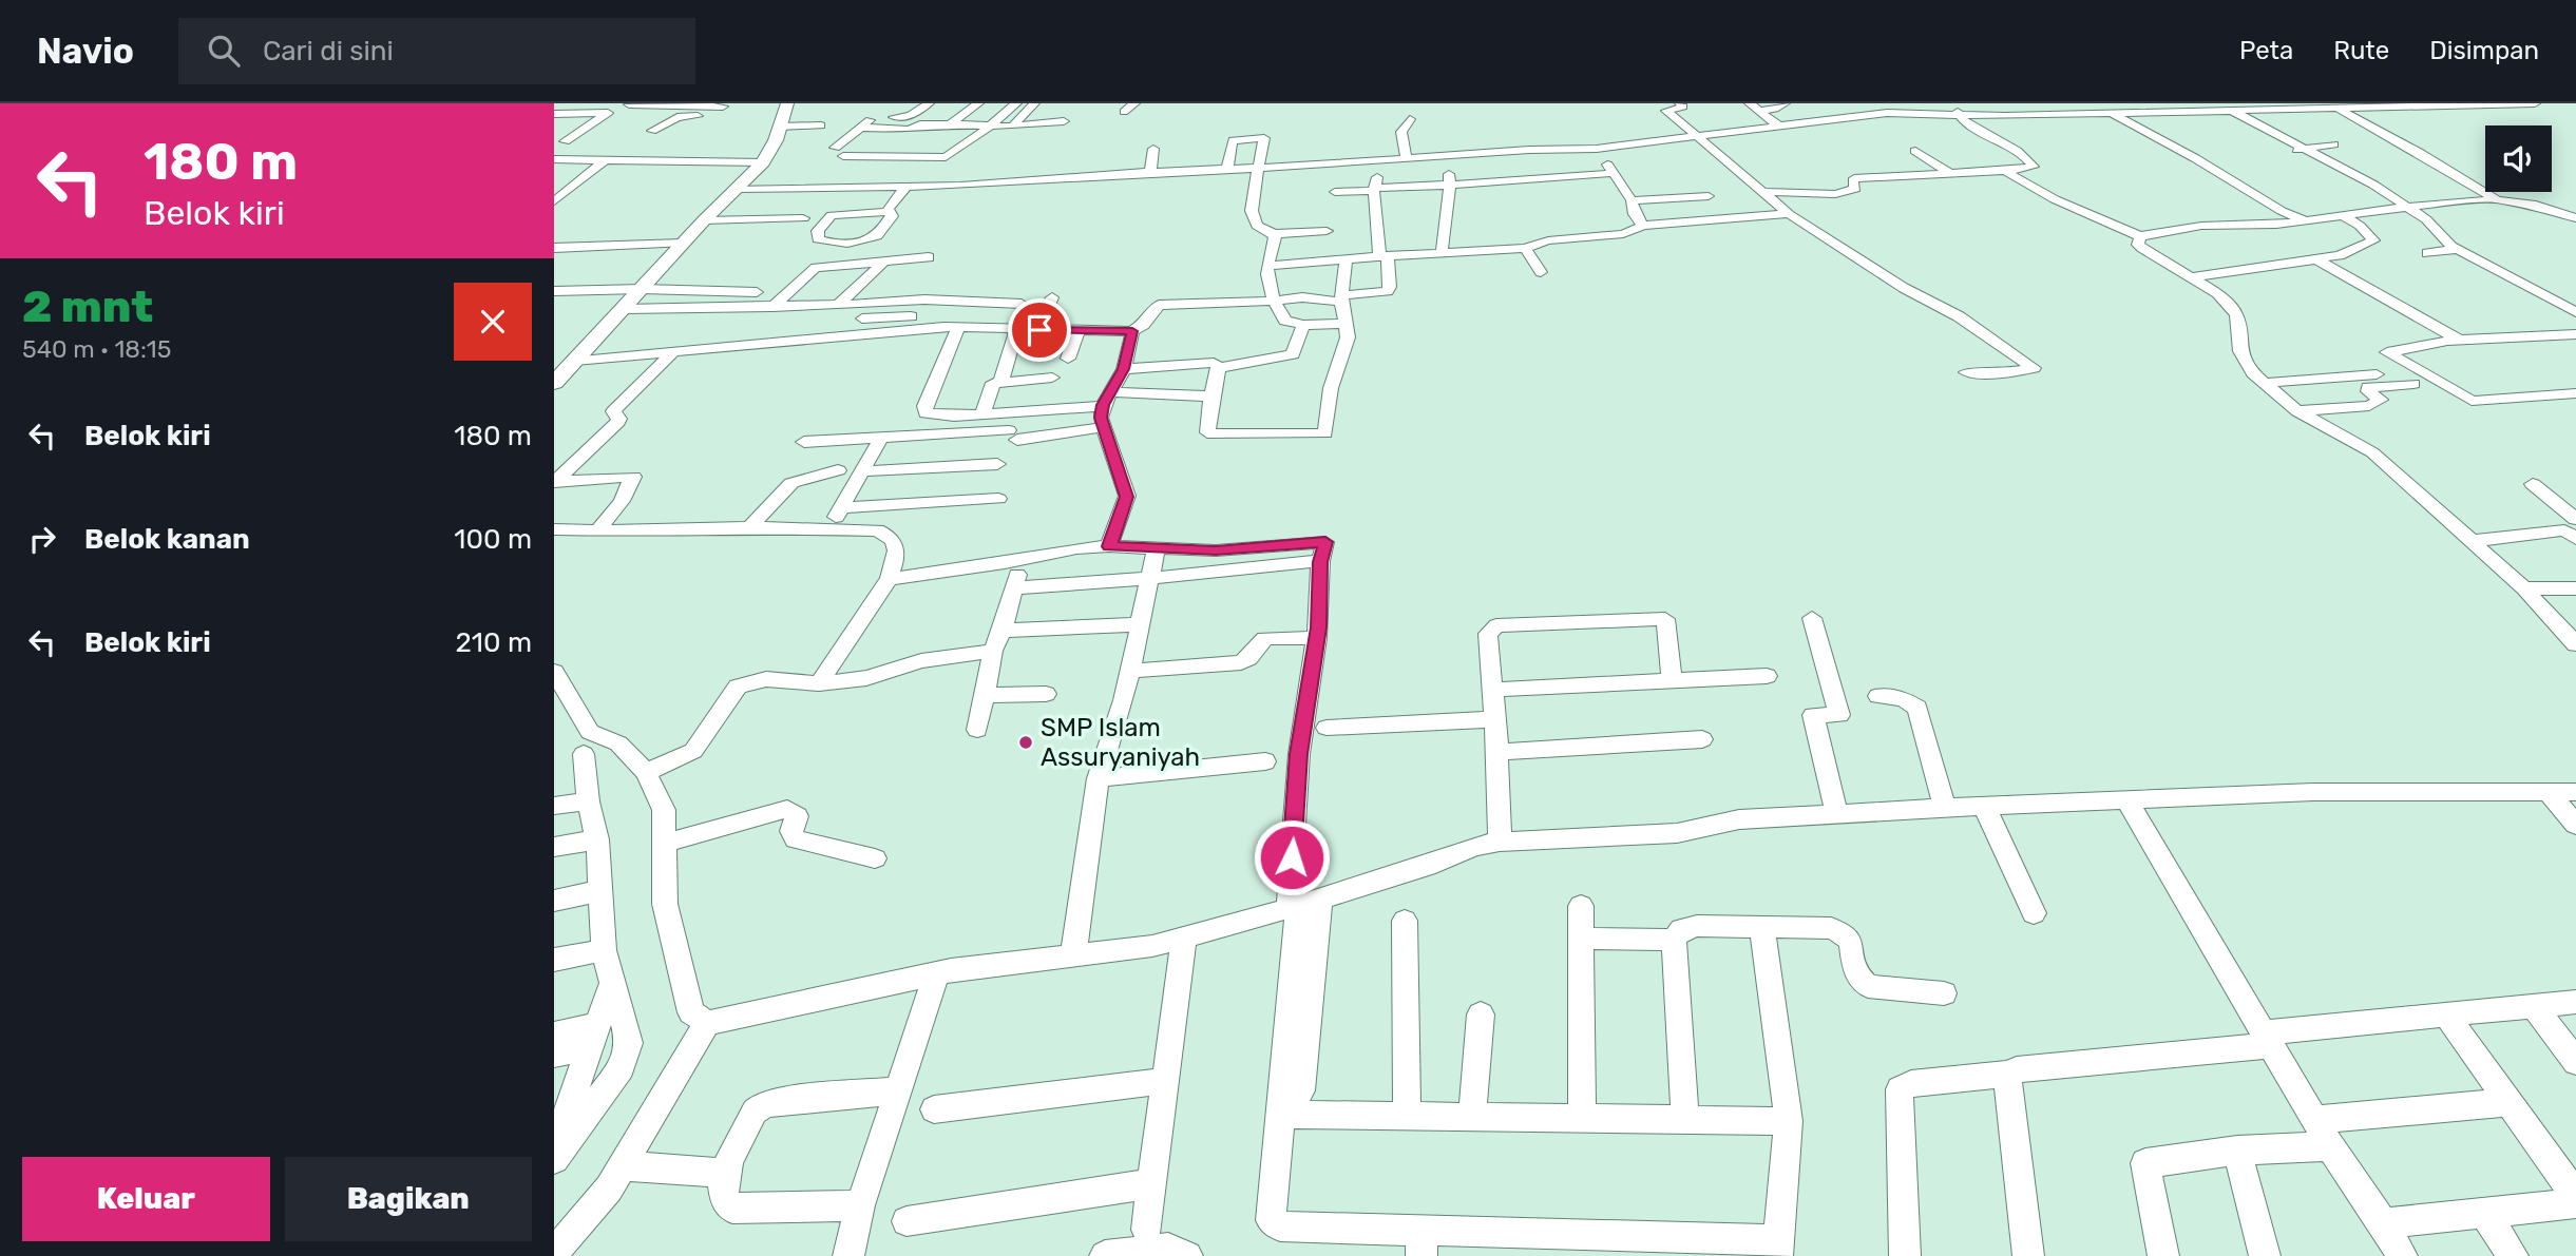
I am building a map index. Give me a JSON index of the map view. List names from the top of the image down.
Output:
{
  "places": ["SMP Islam Assuryaniyah"],
  "page": {
    "header": "Navio",
    "search": "Cari di sini",
    "nav": ["Peta", "Rute", "Disimpan"],
    "turn": ["180 m", "Belok kiri"],
    "heading": ["2 mnt", "540 m · 18:15"],
    "list": [
      {
        "name": "Belok kiri",
        "value": "180 m"
      },
      {
        "name": "Belok kanan",
        "value": "100 m"
      },
      {
        "name": "Belok kiri",
        "value": "210 m"
      }
    ],
    "buttons": ["Keluar", "Bagikan"]
  }
}
